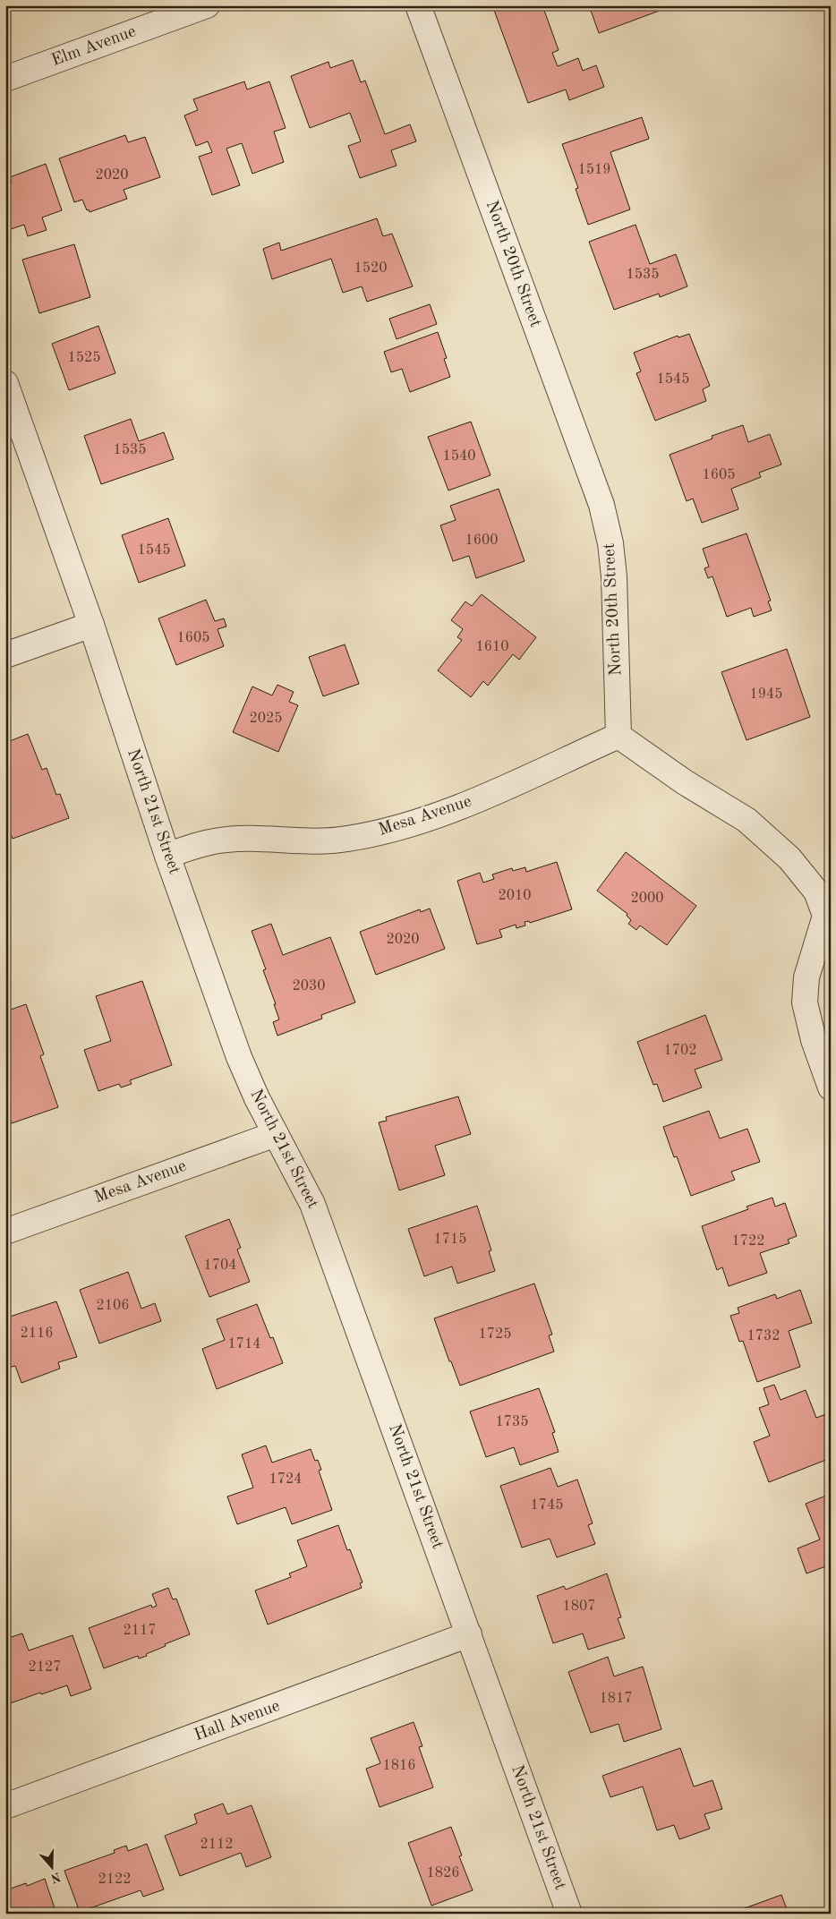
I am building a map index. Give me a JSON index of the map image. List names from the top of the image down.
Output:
{
  "streets": {
    "street": [
      "Elm Avenue",
      "North 20th Street",
      "North 21st Street",
      "Mesa Avenue",
      "Hall Avenue"
    ]
  },
  "crossings": [
    ["North 20th Street", "Mesa Avenue"],
    ["North 21st Street", "Mesa Avenue"],
    ["North 21st Street", "Hall Avenue"]
  ],
  "house_numbers": [
    "1519",
    "2020",
    "1520",
    "1535",
    "1525",
    "1545",
    "1535",
    "1540",
    "1605",
    "1600",
    "1545",
    "1605",
    "1610",
    "1945",
    "2025",
    "2010",
    "2000",
    "2020",
    "2030",
    "1702",
    "1715",
    "1722",
    "1704",
    "2106",
    "2116",
    "1725",
    "1732",
    "1714",
    "1735",
    "1724",
    "1745",
    "1807",
    "2117",
    "2127",
    "1817",
    "1816",
    "2112",
    "1826",
    "2122"
  ],
  "north": "bottom"
}
